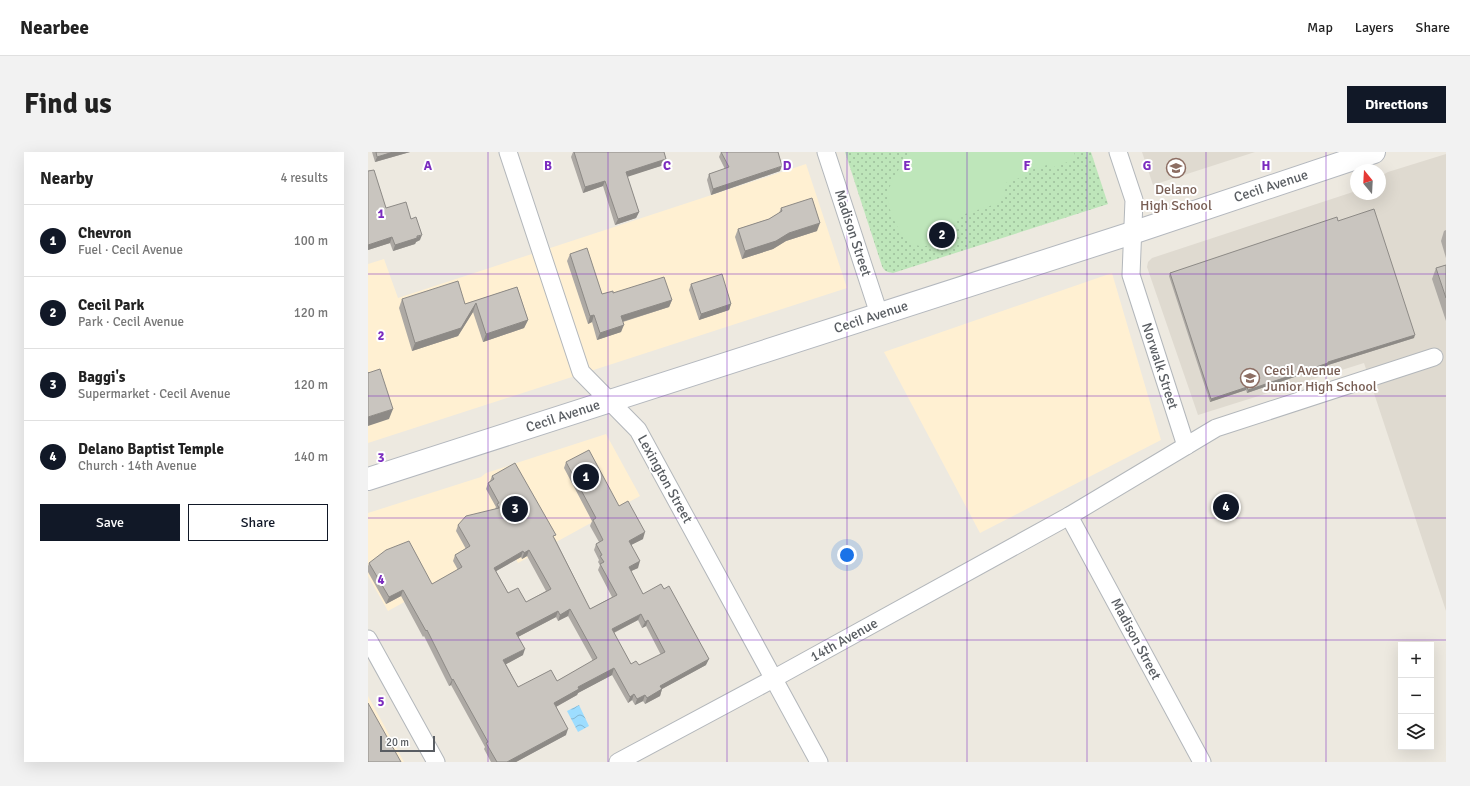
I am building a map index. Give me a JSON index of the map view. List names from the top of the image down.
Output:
{
  "streets": {
    "main road": ["Cecil Avenue"],
    "street": [
      "Madison Street",
      "Norwalk Street",
      "Lexington Street",
      "14th Avenue"
    ]
  },
  "crossings": [
    ["Cecil Avenue", "Madison Street"],
    ["Cecil Avenue", "Norwalk Street"],
    ["Cecil Avenue", "Lexington Street"],
    ["Madison Street", "14th Avenue"],
    ["Lexington Street", "14th Avenue"]
  ],
  "places": {
    "school or university": ["Delano High School", "Cecil Avenue Junior High School"]
  },
  "scale_bar": "20 m",
  "north": "top",
  "page": {
    "header": "Nearbee",
    "nav": ["Map", "Layers", "Share"],
    "buttons": [
      "Directions",
      ["Save", "Share"]
    ],
    "title": "Find us",
    "heading": ["Nearby", "4 results"],
    "list": [
      {
        "mark": "1",
        "name": "Chevron",
        "note": "Fuel · Cecil Avenue",
        "value": "100 m"
      },
      {
        "mark": "2",
        "name": "Cecil Park",
        "note": "Park · Cecil Avenue",
        "value": "120 m"
      },
      {
        "mark": "3",
        "name": "Baggi's",
        "note": "Supermarket · Cecil Avenue",
        "value": "120 m"
      },
      {
        "mark": "4",
        "name": "Delano Baptist Temple",
        "note": "Church · 14th Avenue",
        "value": "140 m"
      }
    ],
    "pins": [
      "2",
      "1",
      "4",
      "3"
    ],
    "map_buttons": ["+", "−"],
    "scale": "20 m"
  },
  "grid": {
    "columns": [
      "A",
      "B",
      "C",
      "D",
      "E",
      "F",
      "G",
      "H"
    ],
    "rows": [
      "1",
      "2",
      "3",
      "4",
      "5"
    ]
  }
}
